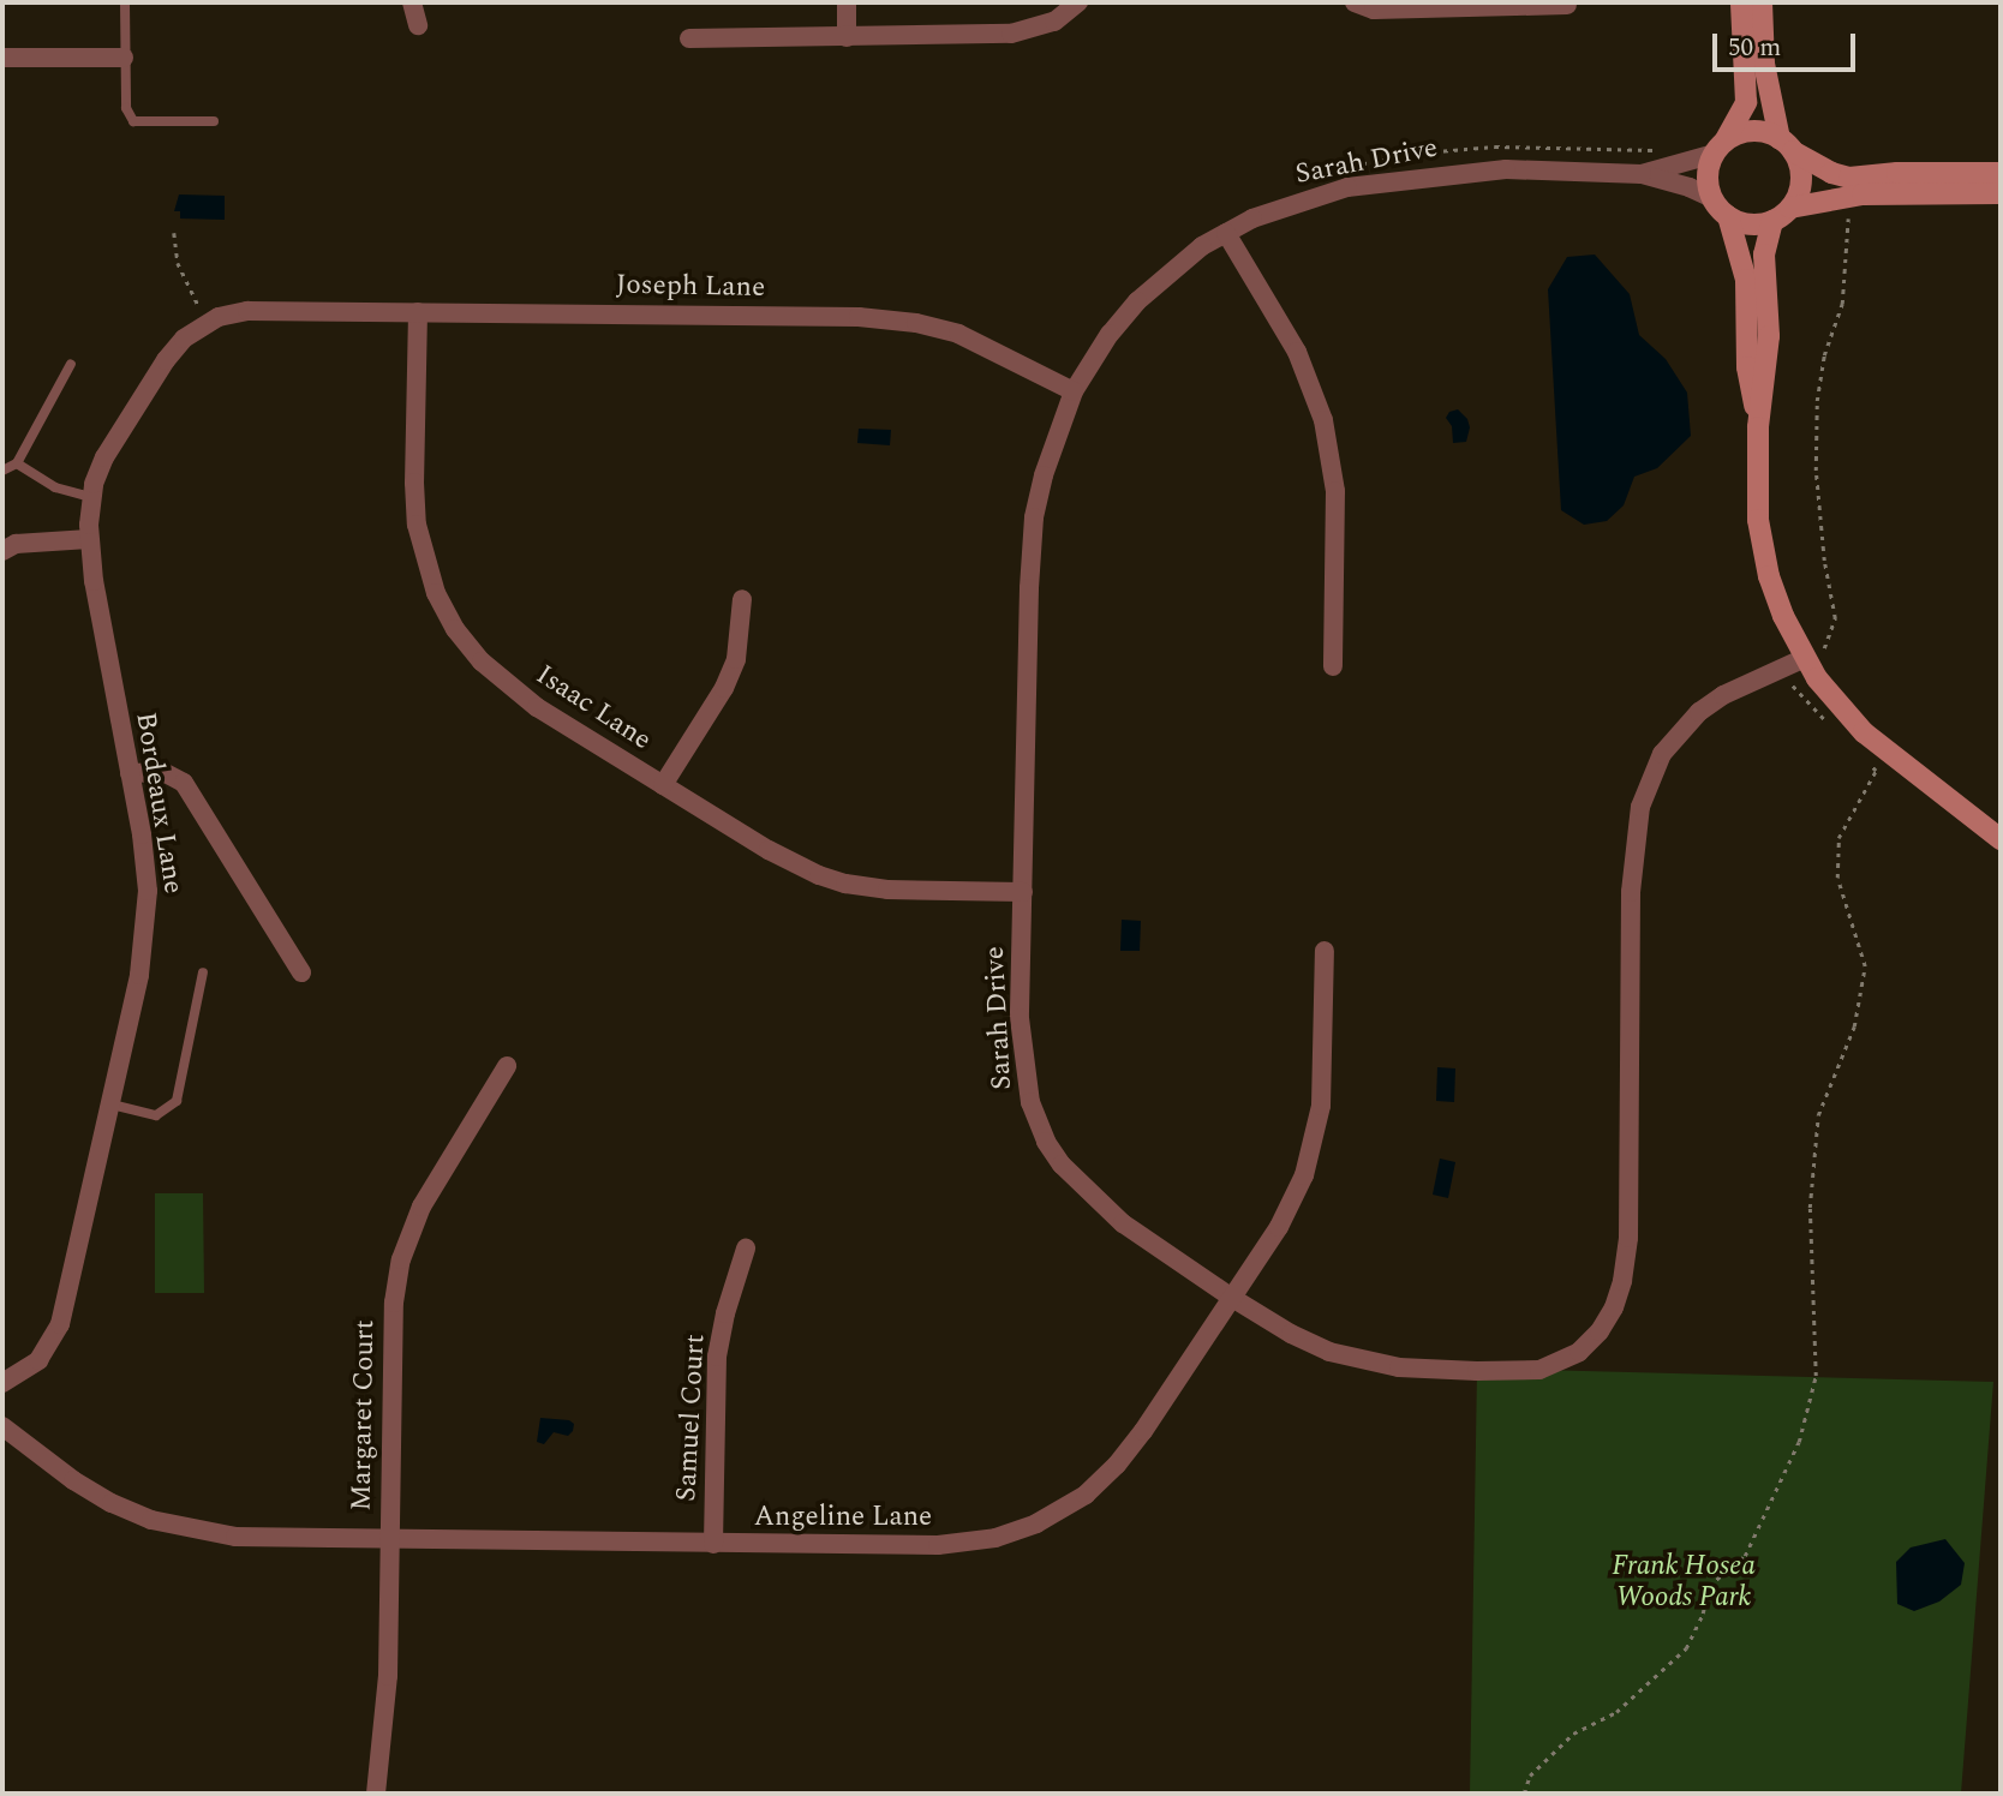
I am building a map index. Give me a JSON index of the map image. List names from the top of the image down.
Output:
{
  "streets": {
    "street": [
      "Sarah Drive",
      "Joseph Lane",
      "Isaac Lane",
      "Bordeaux Lane",
      "Margaret Court",
      "Samuel Court",
      "Angeline Lane"
    ]
  },
  "crossings": [
    ["Sarah Drive", "Joseph Lane"],
    ["Sarah Drive", "Isaac Lane"],
    ["Sarah Drive", "Angeline Lane"],
    ["Joseph Lane", "Isaac Lane"],
    ["Joseph Lane", "Bordeaux Lane"],
    ["Margaret Court", "Angeline Lane"],
    ["Samuel Court", "Angeline Lane"]
  ],
  "parks": ["Frank Hosea Woods Park"],
  "scale_bar": "50 m"
}
